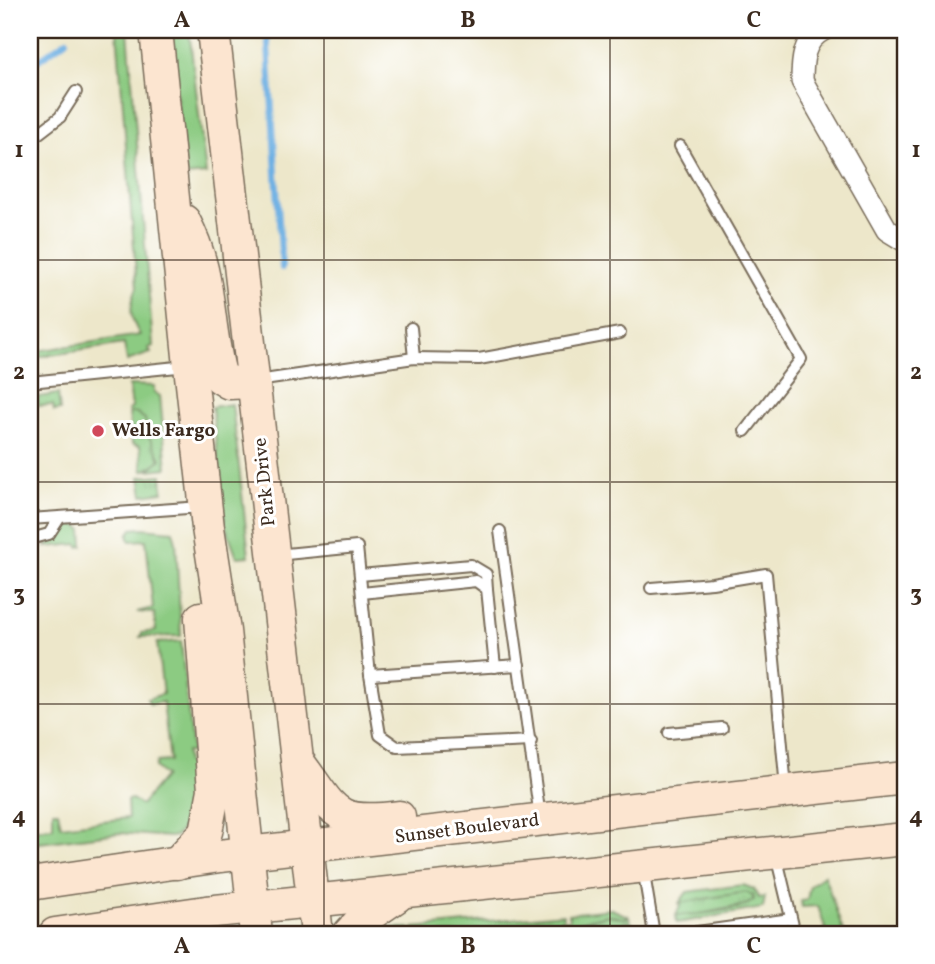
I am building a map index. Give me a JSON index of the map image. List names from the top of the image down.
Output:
{
  "streets": {
    "main road": ["Park Drive", "Sunset Boulevard"]
  },
  "crossings": [
    ["Park Drive", "Sunset Boulevard"]
  ],
  "places": ["Wells Fargo"],
  "grid": {
    "columns": ["A", "B", "C"],
    "rows": [
      "1",
      "2",
      "3",
      "4"
    ]
  }
}
